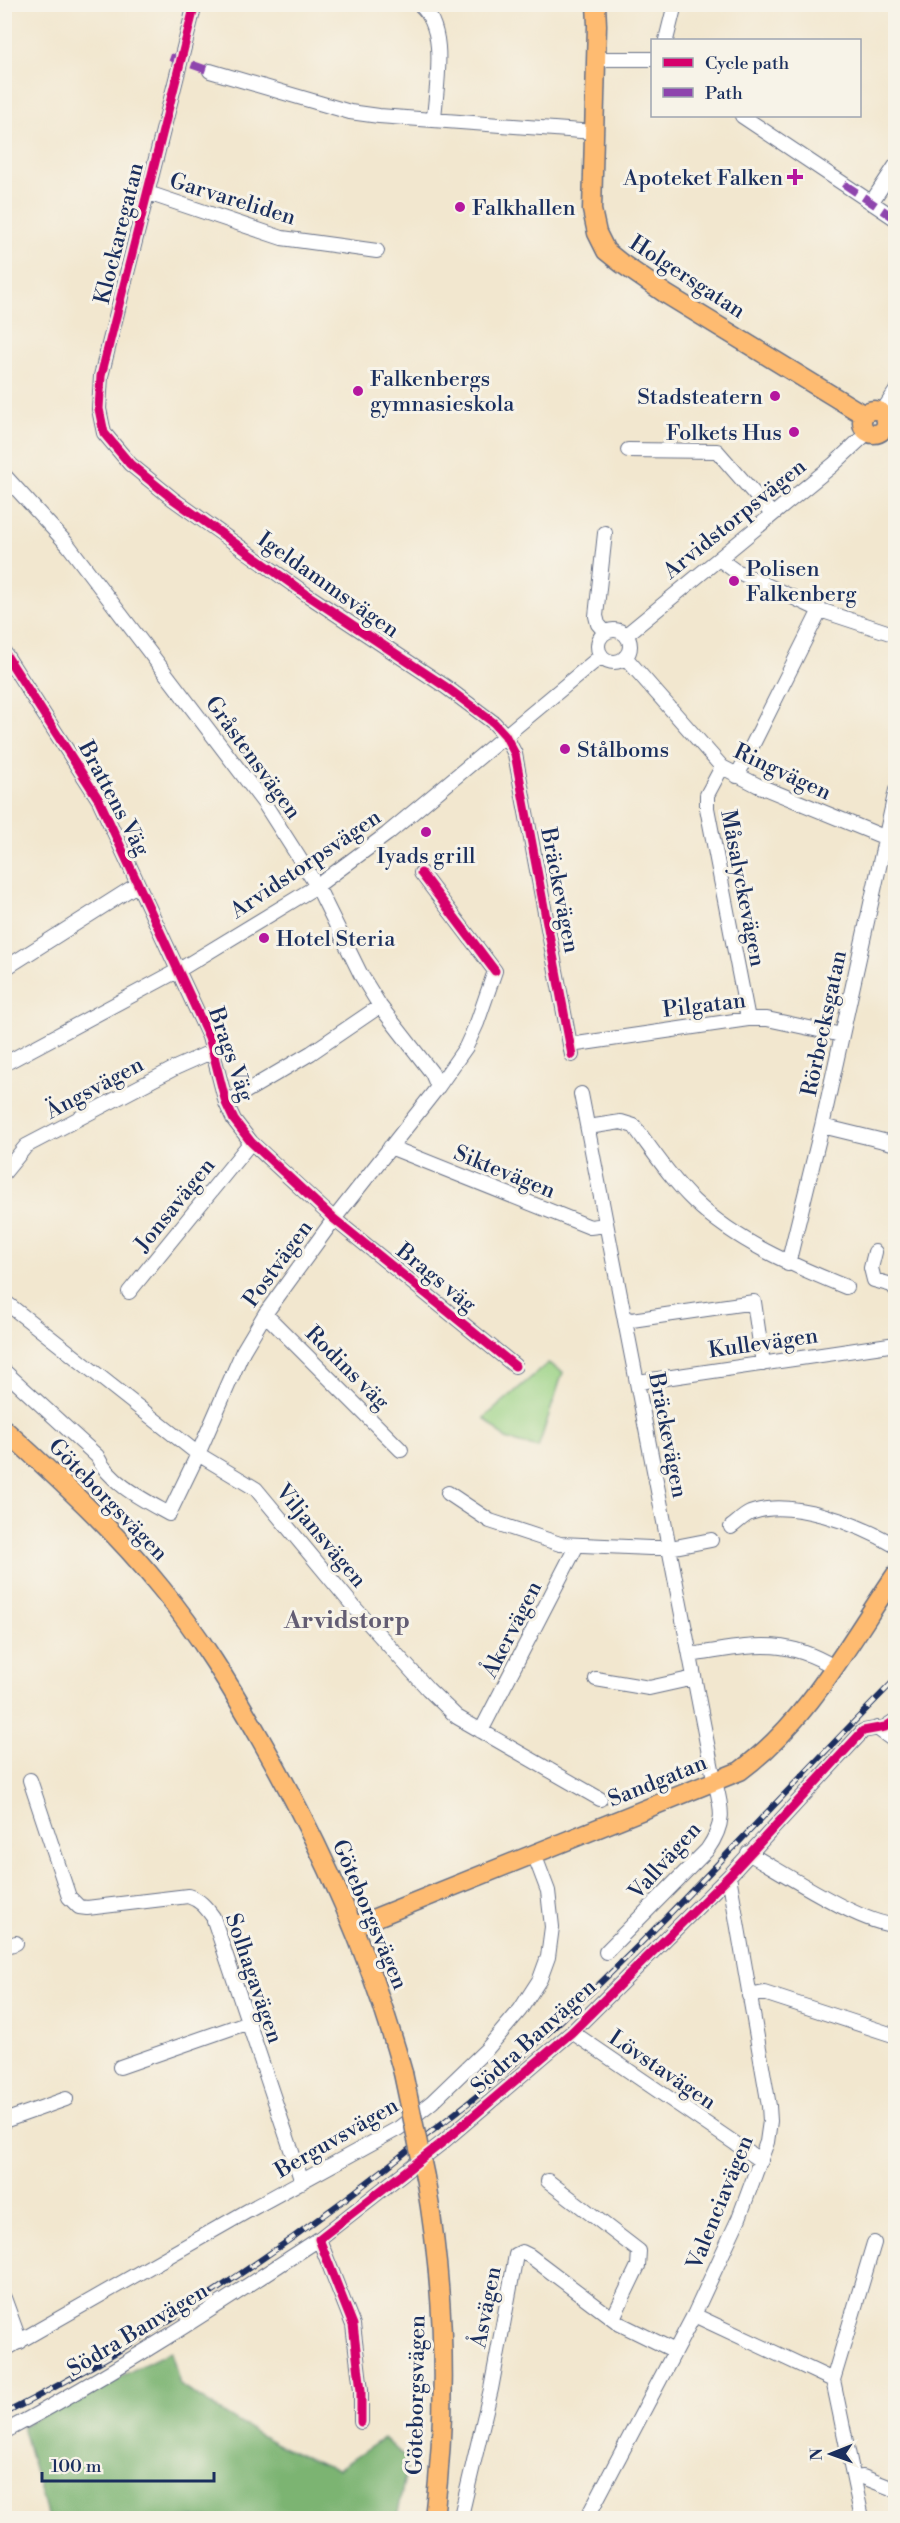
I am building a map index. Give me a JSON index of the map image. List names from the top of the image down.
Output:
{
  "streets": {
    "main road": ["Holgersgatan", "Göteborgsvägen", "Sandgatan"],
    "street": [
      "Garvareliden",
      "Klockaregatan",
      "Arvidstorpsvägen",
      "Igeldammsvägen",
      "Gråstensvägen",
      "Ringvägen",
      "Brattens Väg",
      "Måsalyckevägen",
      "Bräckevägen",
      "Pilgatan",
      "Rörbecksgatan",
      "Brags Väg",
      "Ängsvägen",
      "Siktevägen",
      "Jonsavägen",
      "Postvägen",
      "Brags väg",
      "Kullevägen",
      "Rodins väg",
      "Viljansvägen",
      "Åkervägen",
      "Vallvägen",
      "Solhagavägen",
      "Södra Banvägen",
      "Lövstavägen",
      "Berguvsvägen",
      "Valenciavägen",
      "Åsvägen"
    ]
  },
  "crossings": [
    ["Garvareliden", "Klockaregatan"],
    ["Klockaregatan", "Igeldammsvägen"],
    ["Holgersgatan", "Arvidstorpsvägen"],
    ["Arvidstorpsvägen", "Igeldammsvägen"],
    ["Arvidstorpsvägen", "Gråstensvägen"],
    ["Arvidstorpsvägen", "Ringvägen"],
    ["Arvidstorpsvägen", "Brattens Väg"],
    ["Arvidstorpsvägen", "Bräckevägen"],
    ["Arvidstorpsvägen", "Brags Väg"],
    ["Igeldammsvägen", "Bräckevägen"],
    ["Gråstensvägen", "Postvägen"],
    ["Ringvägen", "Måsalyckevägen"],
    ["Ringvägen", "Rörbecksgatan"],
    ["Brattens Väg", "Brags Väg"],
    ["Måsalyckevägen", "Pilgatan"],
    ["Bräckevägen", "Pilgatan"],
    ["Bräckevägen", "Siktevägen"],
    ["Bräckevägen", "Kullevägen"],
    ["Bräckevägen", "Sandgatan"],
    ["Bräckevägen", "Vallvägen"],
    ["Pilgatan", "Rörbecksgatan"],
    ["Brags Väg", "Ängsvägen"],
    ["Brags Väg", "Jonsavägen"],
    ["Brags Väg", "Postvägen"],
    ["Brags Väg", "Brags väg"],
    ["Siktevägen", "Postvägen"],
    ["Postvägen", "Brags väg"],
    ["Postvägen", "Rodins väg"],
    ["Postvägen", "Viljansvägen"],
    ["Göteborgsvägen", "Sandgatan"],
    ["Viljansvägen", "Åkervägen"],
    ["Sandgatan", "Vallvägen"],
    ["Sandgatan", "Berguvsvägen"],
    ["Solhagavägen", "Berguvsvägen"],
    ["Södra Banvägen", "Lövstavägen"],
    ["Södra Banvägen", "Valenciavägen"],
    ["Lövstavägen", "Valenciavägen"],
    ["Valenciavägen", "Åsvägen"]
  ],
  "districts": ["Arvidstorp"],
  "places": {
    "health": ["Apoteket Falken"],
    "other": [
      "Falkhallen",
      "Falkenbergs gymnasieskola",
      "Stadsteatern",
      "Folkets Hus",
      "Polisen Falkenberg",
      "Stålboms",
      "Iyads grill",
      "Hotel Steria"
    ]
  },
  "legend": ["Cycle path", "Path"],
  "scale_bar": "100 m",
  "north": "left"
}
